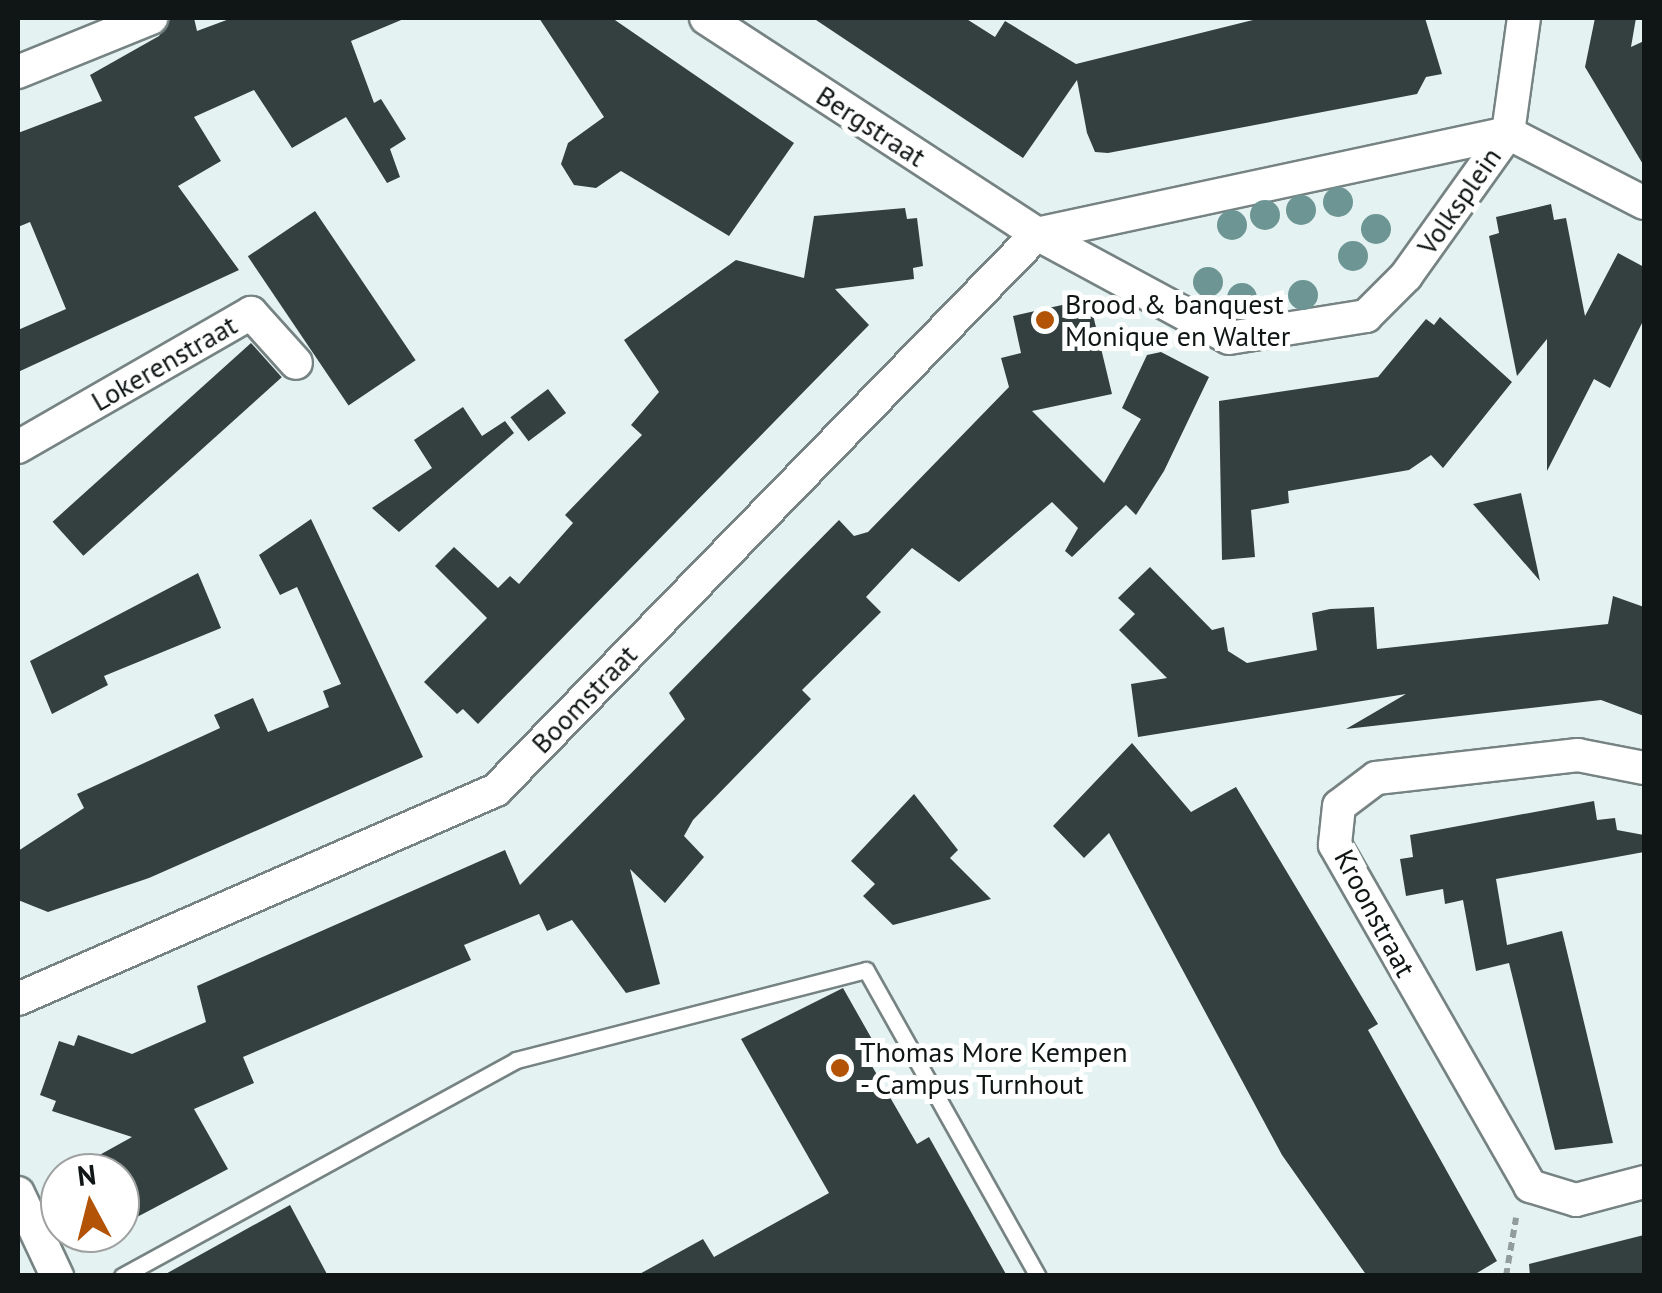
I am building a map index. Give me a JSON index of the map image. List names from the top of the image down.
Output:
{
  "streets": {
    "street": [
      "Bergstraat",
      "Volksplein",
      "Lokerenstraat",
      "Boomstraat",
      "Kroonstraat"
    ]
  },
  "crossings": [
    ["Bergstraat", "Volksplein"],
    ["Bergstraat", "Boomstraat"],
    ["Volksplein", "Boomstraat"]
  ],
  "places": ["Brood & banquest Monique en Walter", "Thomas More Kempen - Campus Turnhout"],
  "north": "top"
}
